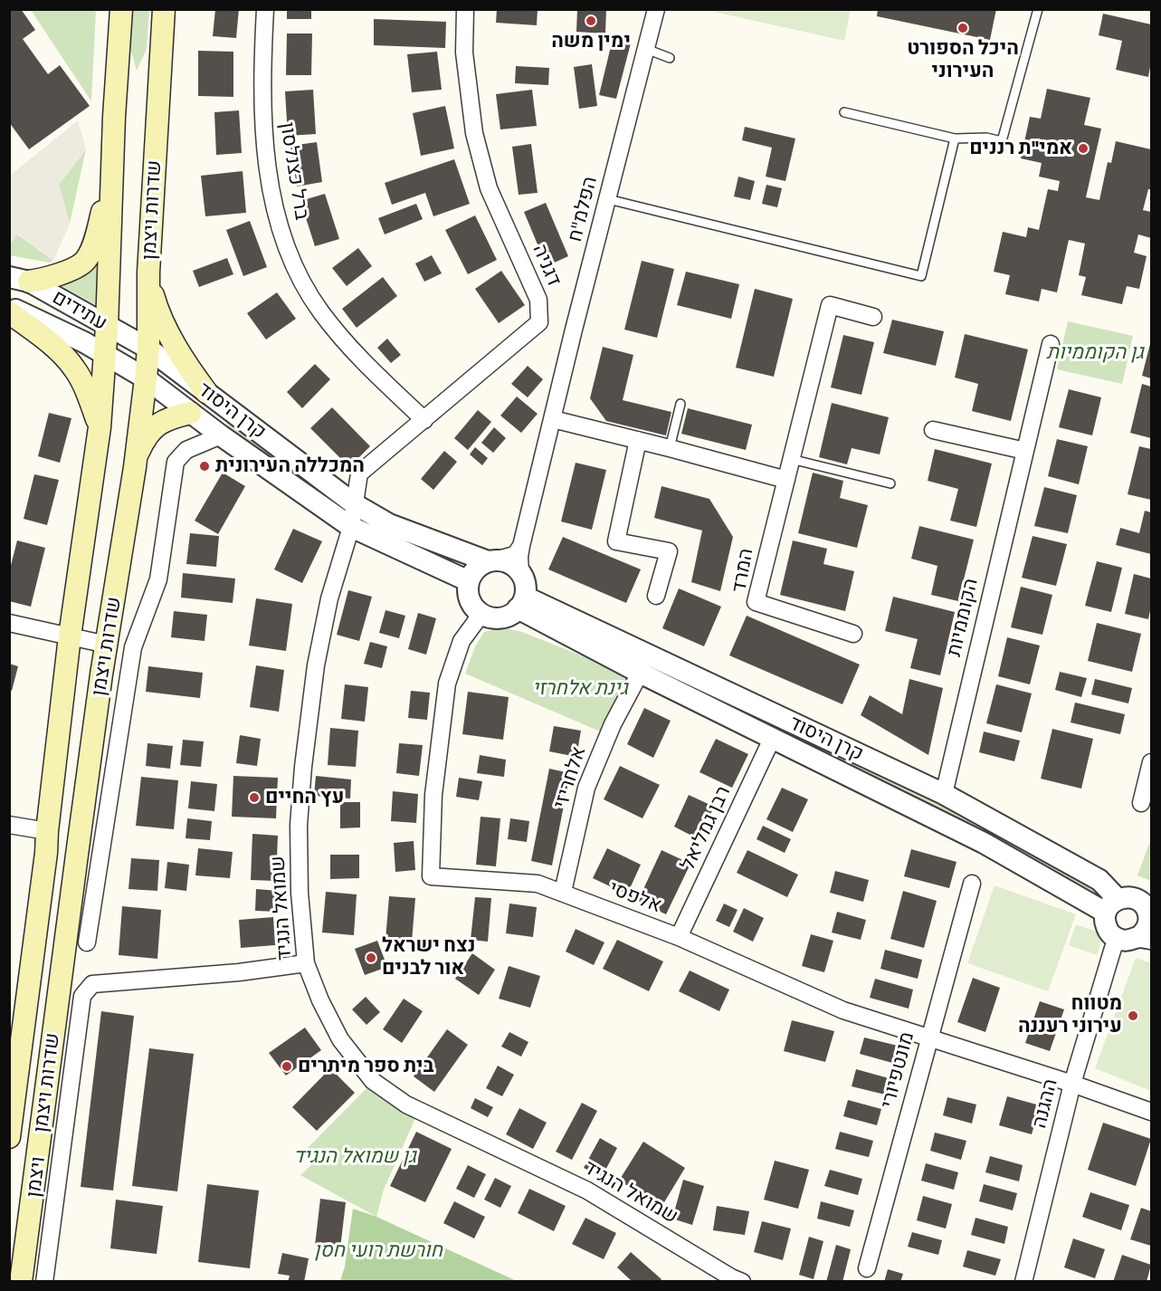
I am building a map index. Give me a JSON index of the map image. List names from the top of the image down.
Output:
{
  "streets": {
    "main road": ["שדרות ויצמן"],
    "street": [
      "ברל כצנלסון",
      "הפלמ\"ח",
      "דגניה",
      "עתידים",
      "קרן היסוד",
      "המרד",
      "הקוממיות",
      "אלחריזי",
      "רבן גמליאל",
      "אלפסי",
      "שמואל הנגיד",
      "מונטפיורי",
      "ההגנה",
      "ויצמן"
    ]
  },
  "crossings": [
    ["ברל כצנלסון", "דגניה"],
    ["הפלמ\"ח", "קרן היסוד"],
    ["הפלמ\"ח", "אלפסי"],
    ["שדרות ויצמן", "עתידים"],
    ["שדרות ויצמן", "קרן היסוד"],
    ["דגניה", "קרן היסוד"],
    ["דגניה", "שמואל הנגיד"],
    ["עתידים", "קרן היסוד"],
    ["קרן היסוד", "הקוממיות"],
    ["קרן היסוד", "רבן גמליאל"],
    ["קרן היסוד", "אלפסי"],
    ["קרן היסוד", "שמואל הנגיד"],
    ["קרן היסוד", "ההגנה"],
    ["אלחריזי", "אלפסי"],
    ["רבן גמליאל", "אלפסי"],
    ["אלפסי", "מונטפיורי"],
    ["אלפסי", "ההגנה"],
    ["שמואל הנגיד", "ויצמן"]
  ],
  "parks": [
    "גן הקוממיות",
    "גינת אלחרזי",
    "גן שמואל הנגיד",
    "חורשת רועי חסן"
  ],
  "places": [
    "ימין משה",
    "היכל הספורט העירוני",
    "אמי\"ת רננים",
    "המכללה העירונית",
    "עץ החיים",
    "נצח ישראל אור לבנים",
    "מטווח עירוני רעננה",
    "בית ספר מיתרים"
  ]
}
